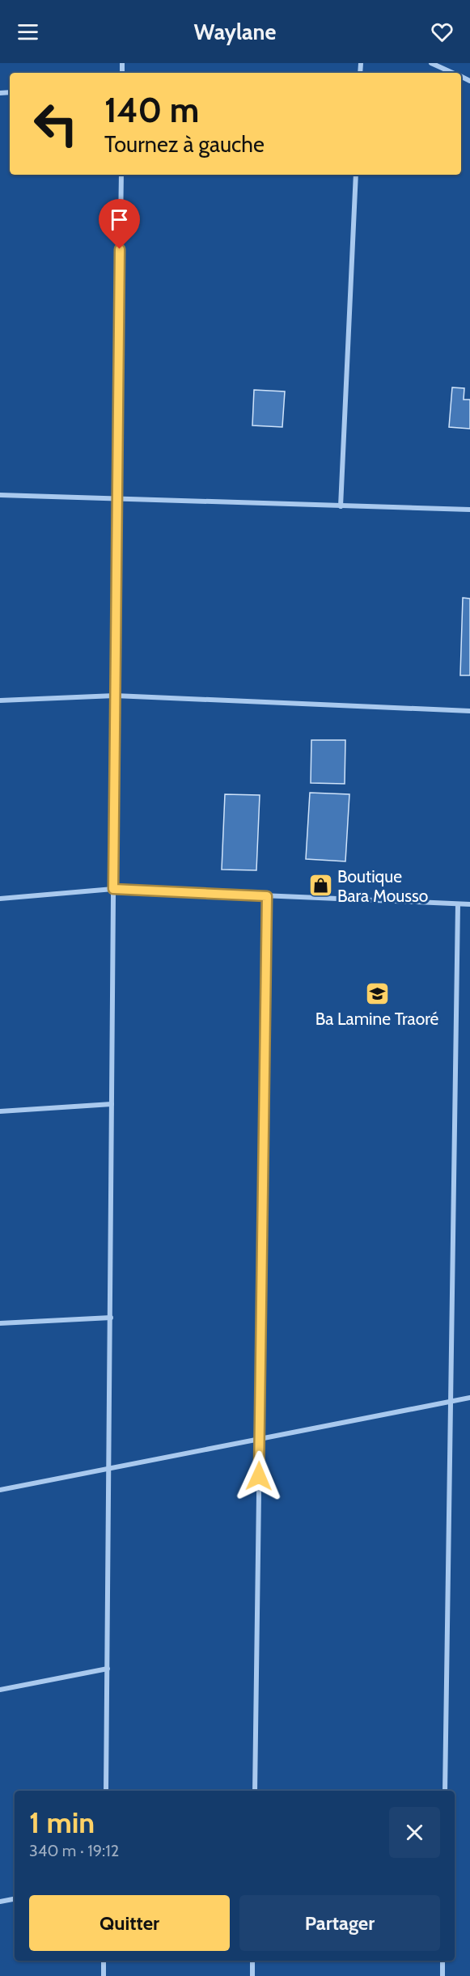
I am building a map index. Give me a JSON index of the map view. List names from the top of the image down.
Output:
{
  "places": {
    "shop": ["Boutique Bara Mousso"],
    "school or university": ["Ba Lamine Traoré"]
  },
  "page": {
    "header": "Waylane",
    "turn": ["140 m", "Tournez à gauche"],
    "heading": ["1 min", "340 m · 19:12"],
    "buttons": ["Quitter", "Partager"]
  }
}
